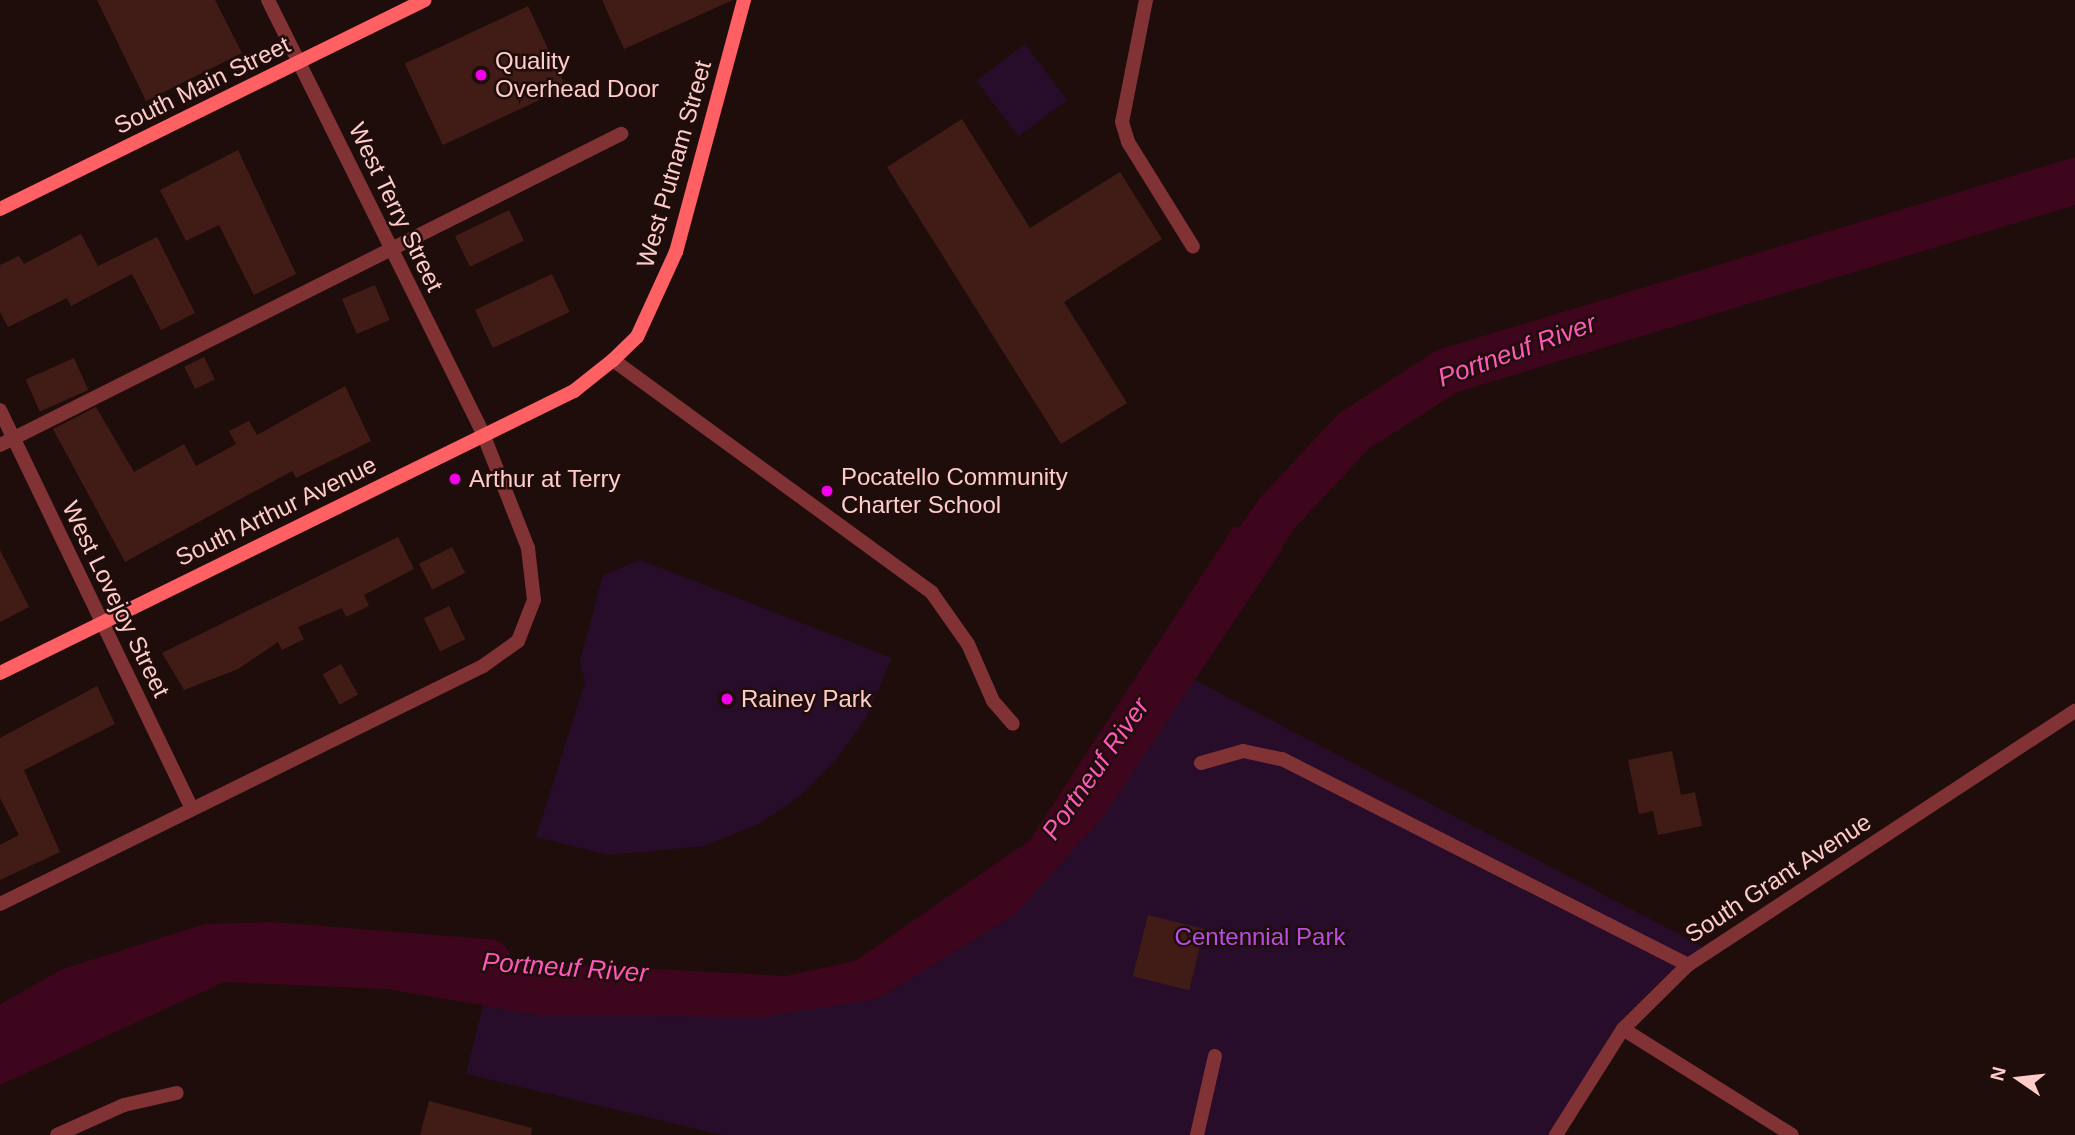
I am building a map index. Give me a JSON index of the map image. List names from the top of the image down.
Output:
{
  "streets": {
    "main road": ["South Main Street", "West Putnam Street", "South Arthur Avenue"],
    "street": ["West Terry Street", "West Lovejoy Street", "South Grant Avenue"]
  },
  "crossings": [
    ["South Main Street", "West Terry Street"],
    ["West Putnam Street", "South Arthur Avenue"],
    ["West Terry Street", "South Arthur Avenue"],
    ["West Terry Street", "West Lovejoy Street"],
    ["South Arthur Avenue", "West Lovejoy Street"]
  ],
  "water": ["Portneuf River"],
  "parks": ["Centennial Park"],
  "places": [
    "Quality Overhead Door",
    "Arthur at Terry",
    "Pocatello Community Charter School",
    "Rainey Park"
  ],
  "north": "left"
}
